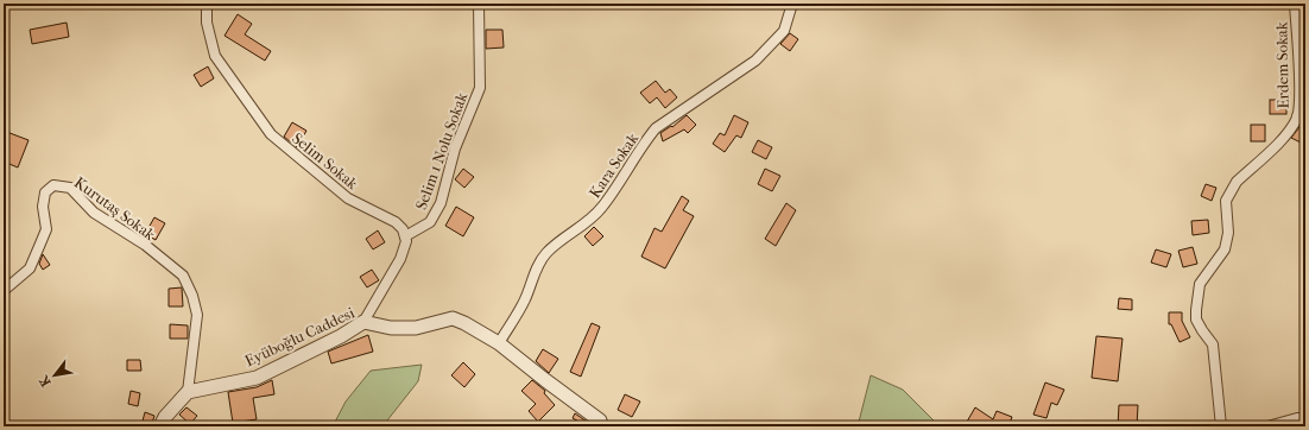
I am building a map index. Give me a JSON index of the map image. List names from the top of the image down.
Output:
{
  "streets": {
    "street": [
      "Erdem Sokak",
      "Selim 1 Nolu Sokak",
      "Selim Sokak",
      "Kara Sokak",
      "Kurutaş Sokak",
      "Eyüboğlu Caddesi"
    ]
  },
  "crossings": [
    ["Selim 1 Nolu Sokak", "Selim Sokak"],
    ["Kara Sokak", "Eyüboğlu Caddesi"],
    ["Kurutaş Sokak", "Eyüboğlu Caddesi"]
  ],
  "north": "bottom left"
}
